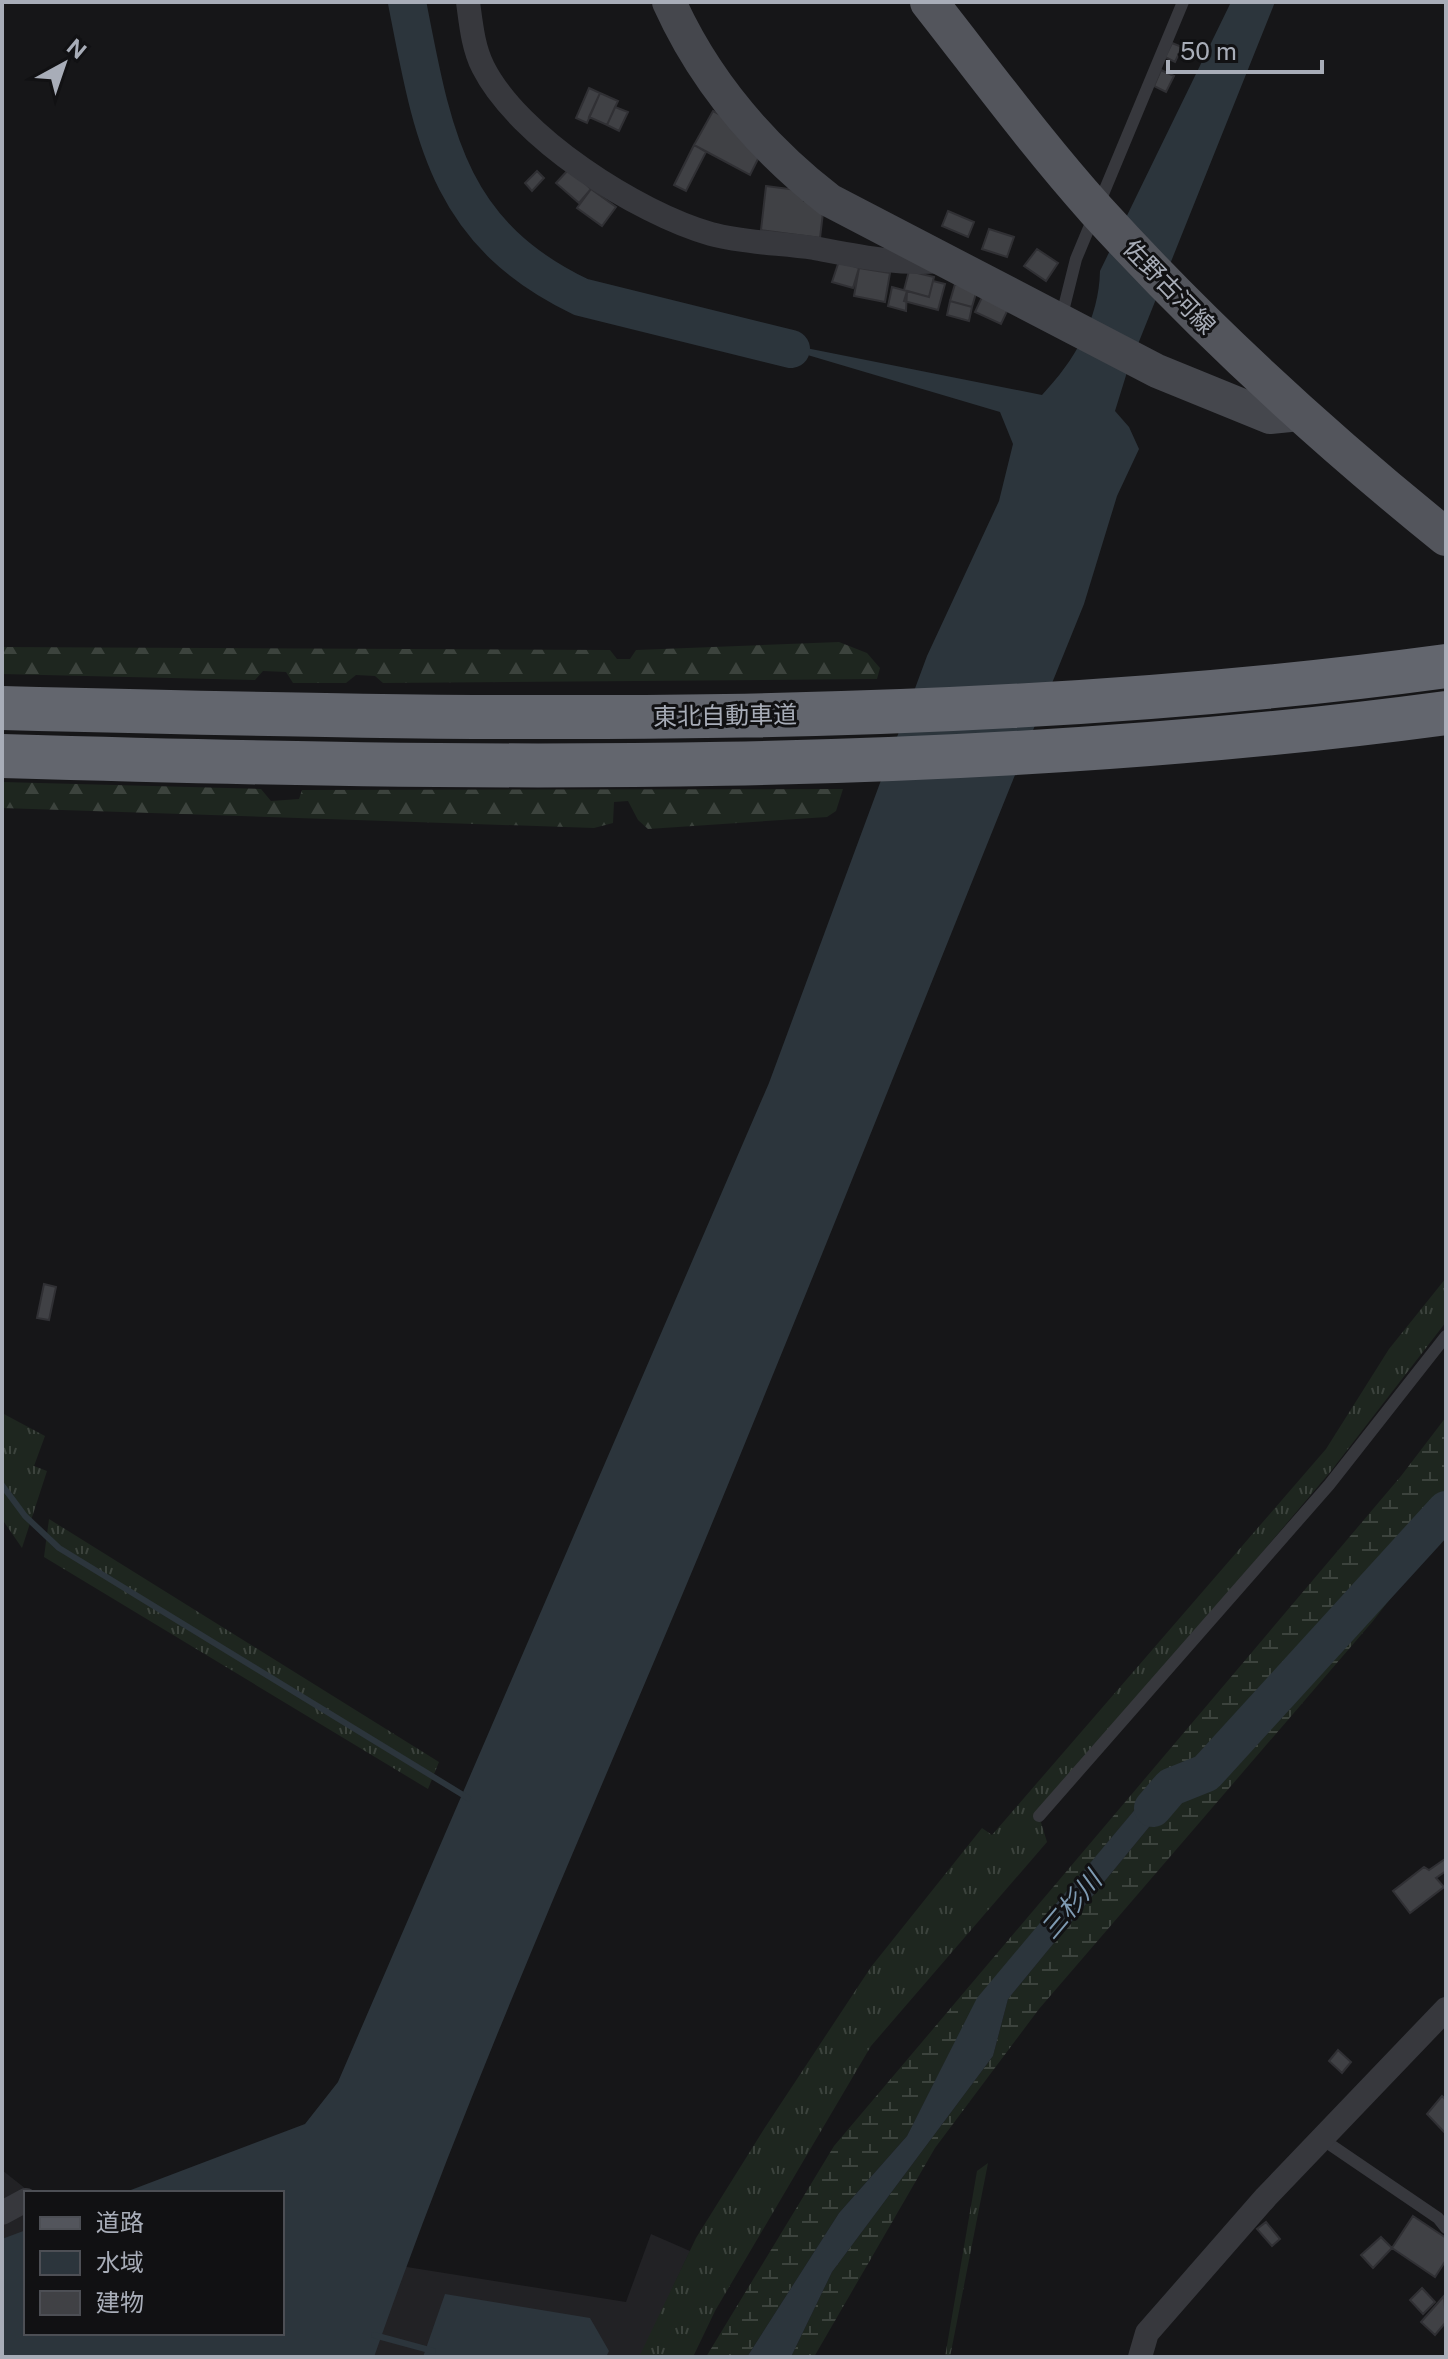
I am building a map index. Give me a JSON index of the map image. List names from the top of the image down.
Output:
{
  "streets": {
    "highway": ["東北自動車道"],
    "main road": ["佐野古河線"]
  },
  "water": ["三杉川"],
  "legend": ["道路", "水域", "建物"],
  "scale_bar": "50 m",
  "north": "top right"
}
